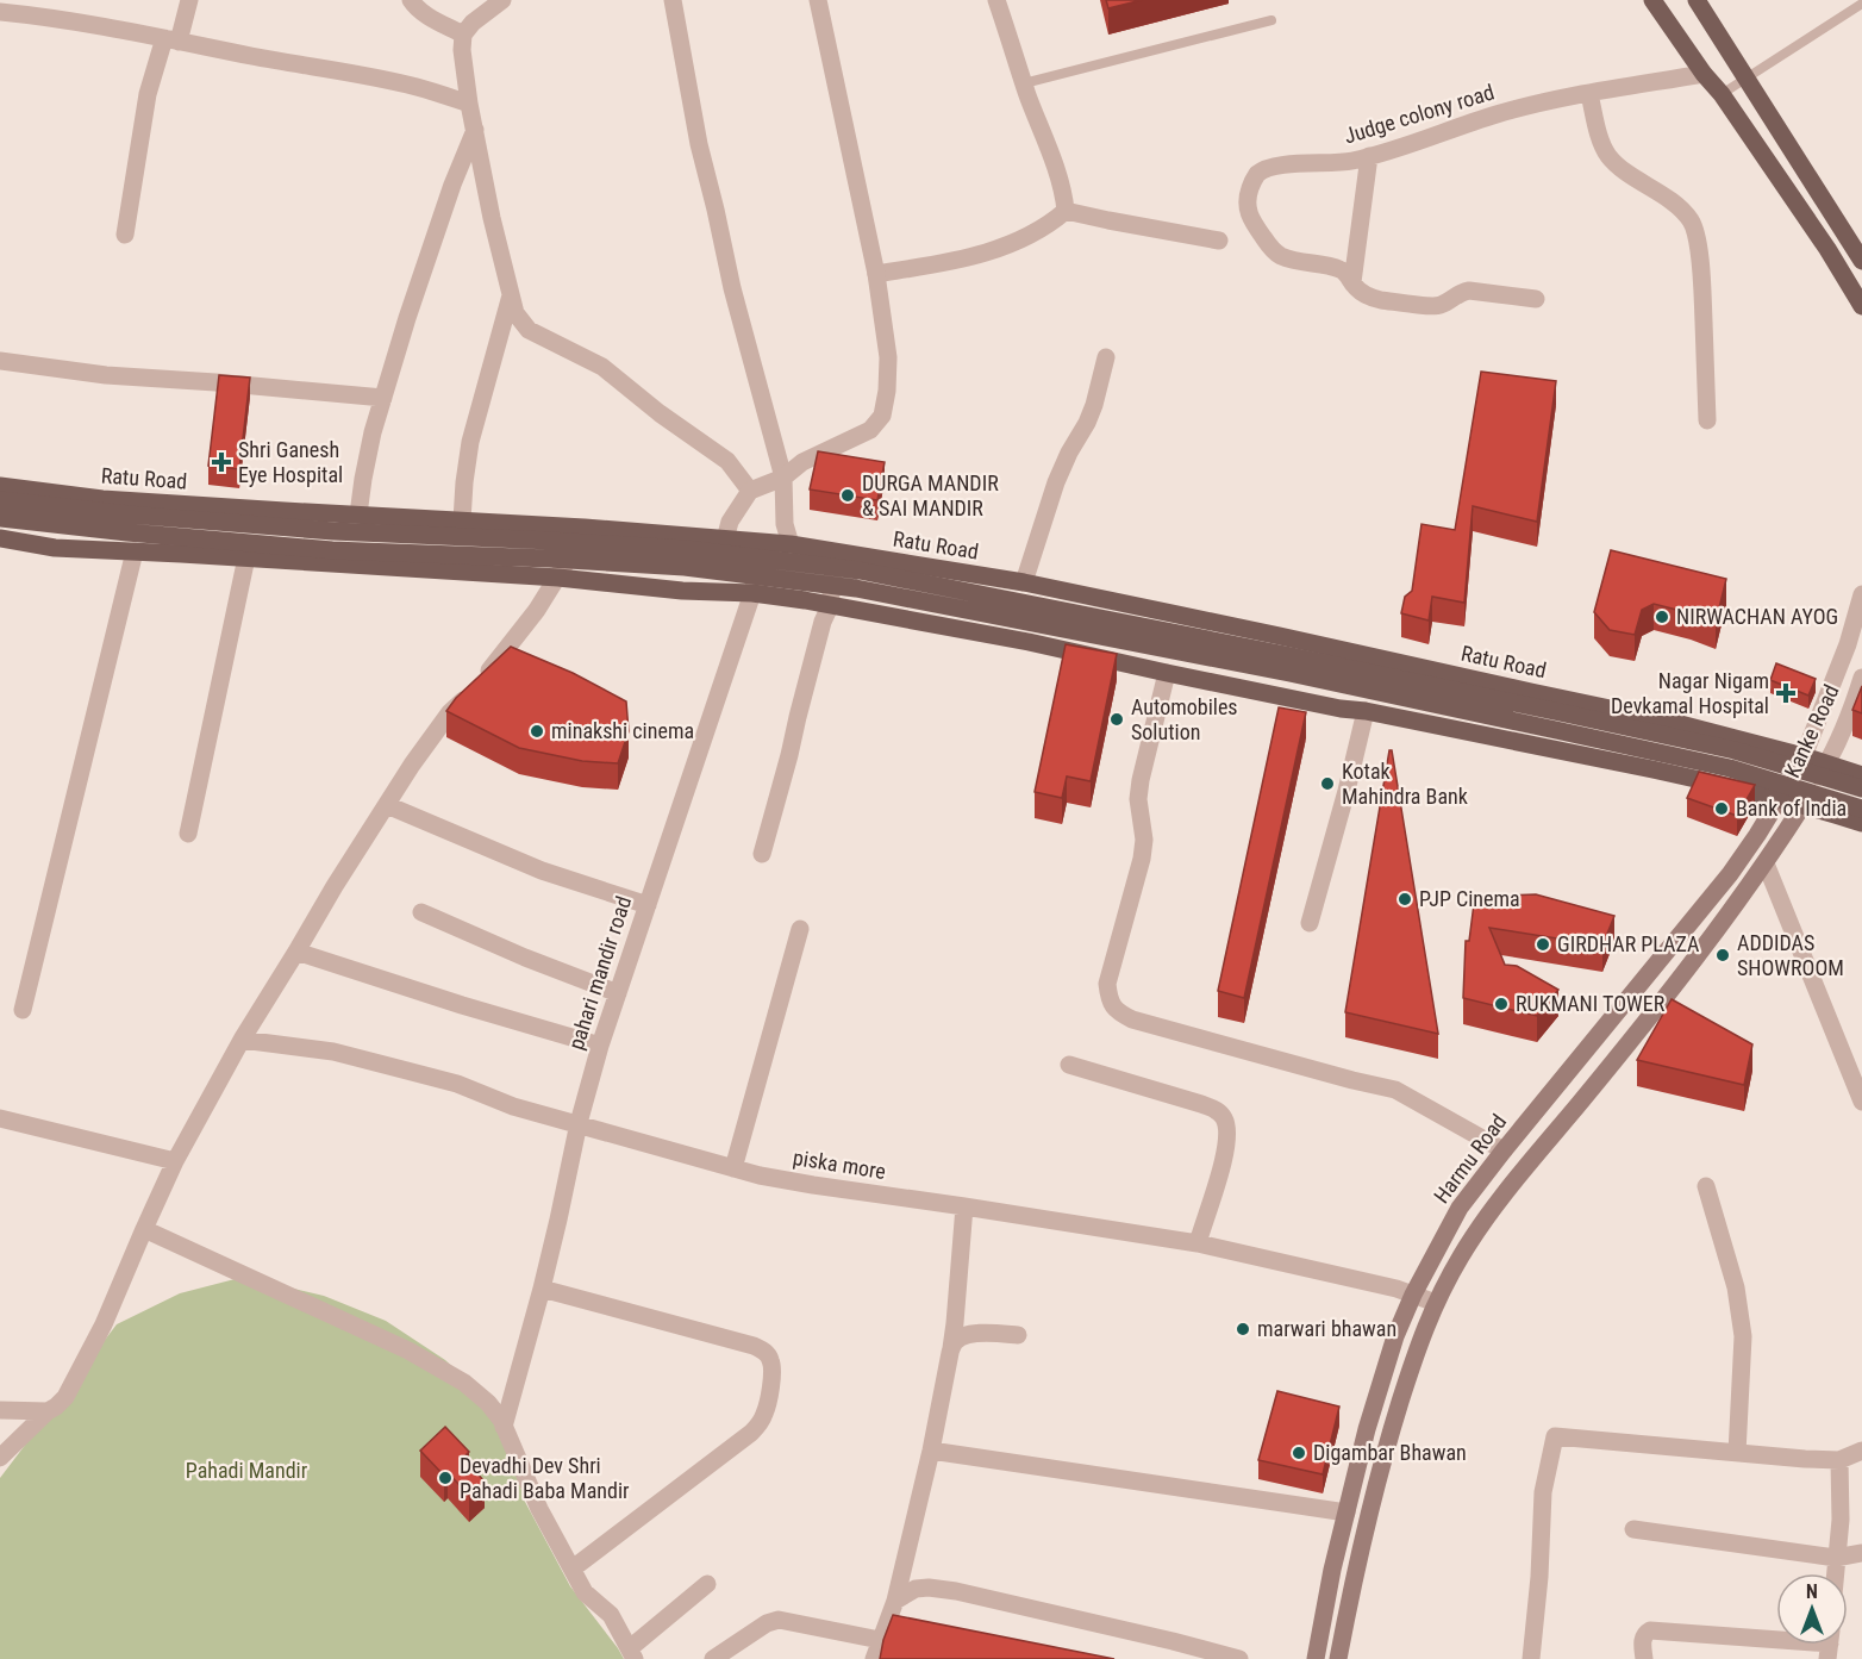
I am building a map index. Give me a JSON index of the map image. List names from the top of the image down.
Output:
{
  "streets": {
    "main road": ["Ratu Road", "Harmu Road"],
    "street": [
      "Judge colony road",
      "Kanke Road",
      "pahari mandir road",
      "piska more"
    ]
  },
  "crossings": [
    ["Ratu Road", "Kanke Road"],
    ["Ratu Road", "pahari mandir road"],
    ["Ratu Road", "Harmu Road"],
    ["Kanke Road", "Harmu Road"],
    ["pahari mandir road", "piska more"],
    ["Harmu Road", "piska more"]
  ],
  "parks": ["Pahadi Mandir"],
  "places": {
    "health": ["Shri Ganesh Eye Hospital", "Nagar Nigam Devkamal Hospital"],
    "other": [
      "DURGA MANDIR & SAI MANDIR",
      "NIRWACHAN AYOG",
      "Automobiles Solution",
      "minakshi cinema",
      "Kotak Mahindra Bank",
      "Bank of India",
      "PJP Cinema",
      "GIRDHAR PLAZA",
      "ADDIDAS SHOWROOM",
      "RUKMANI TOWER",
      "marwari bhawan",
      "Digambar Bhawan",
      "Devadhi Dev Shri Pahadi Baba Mandir"
    ]
  },
  "north": "top"
}
